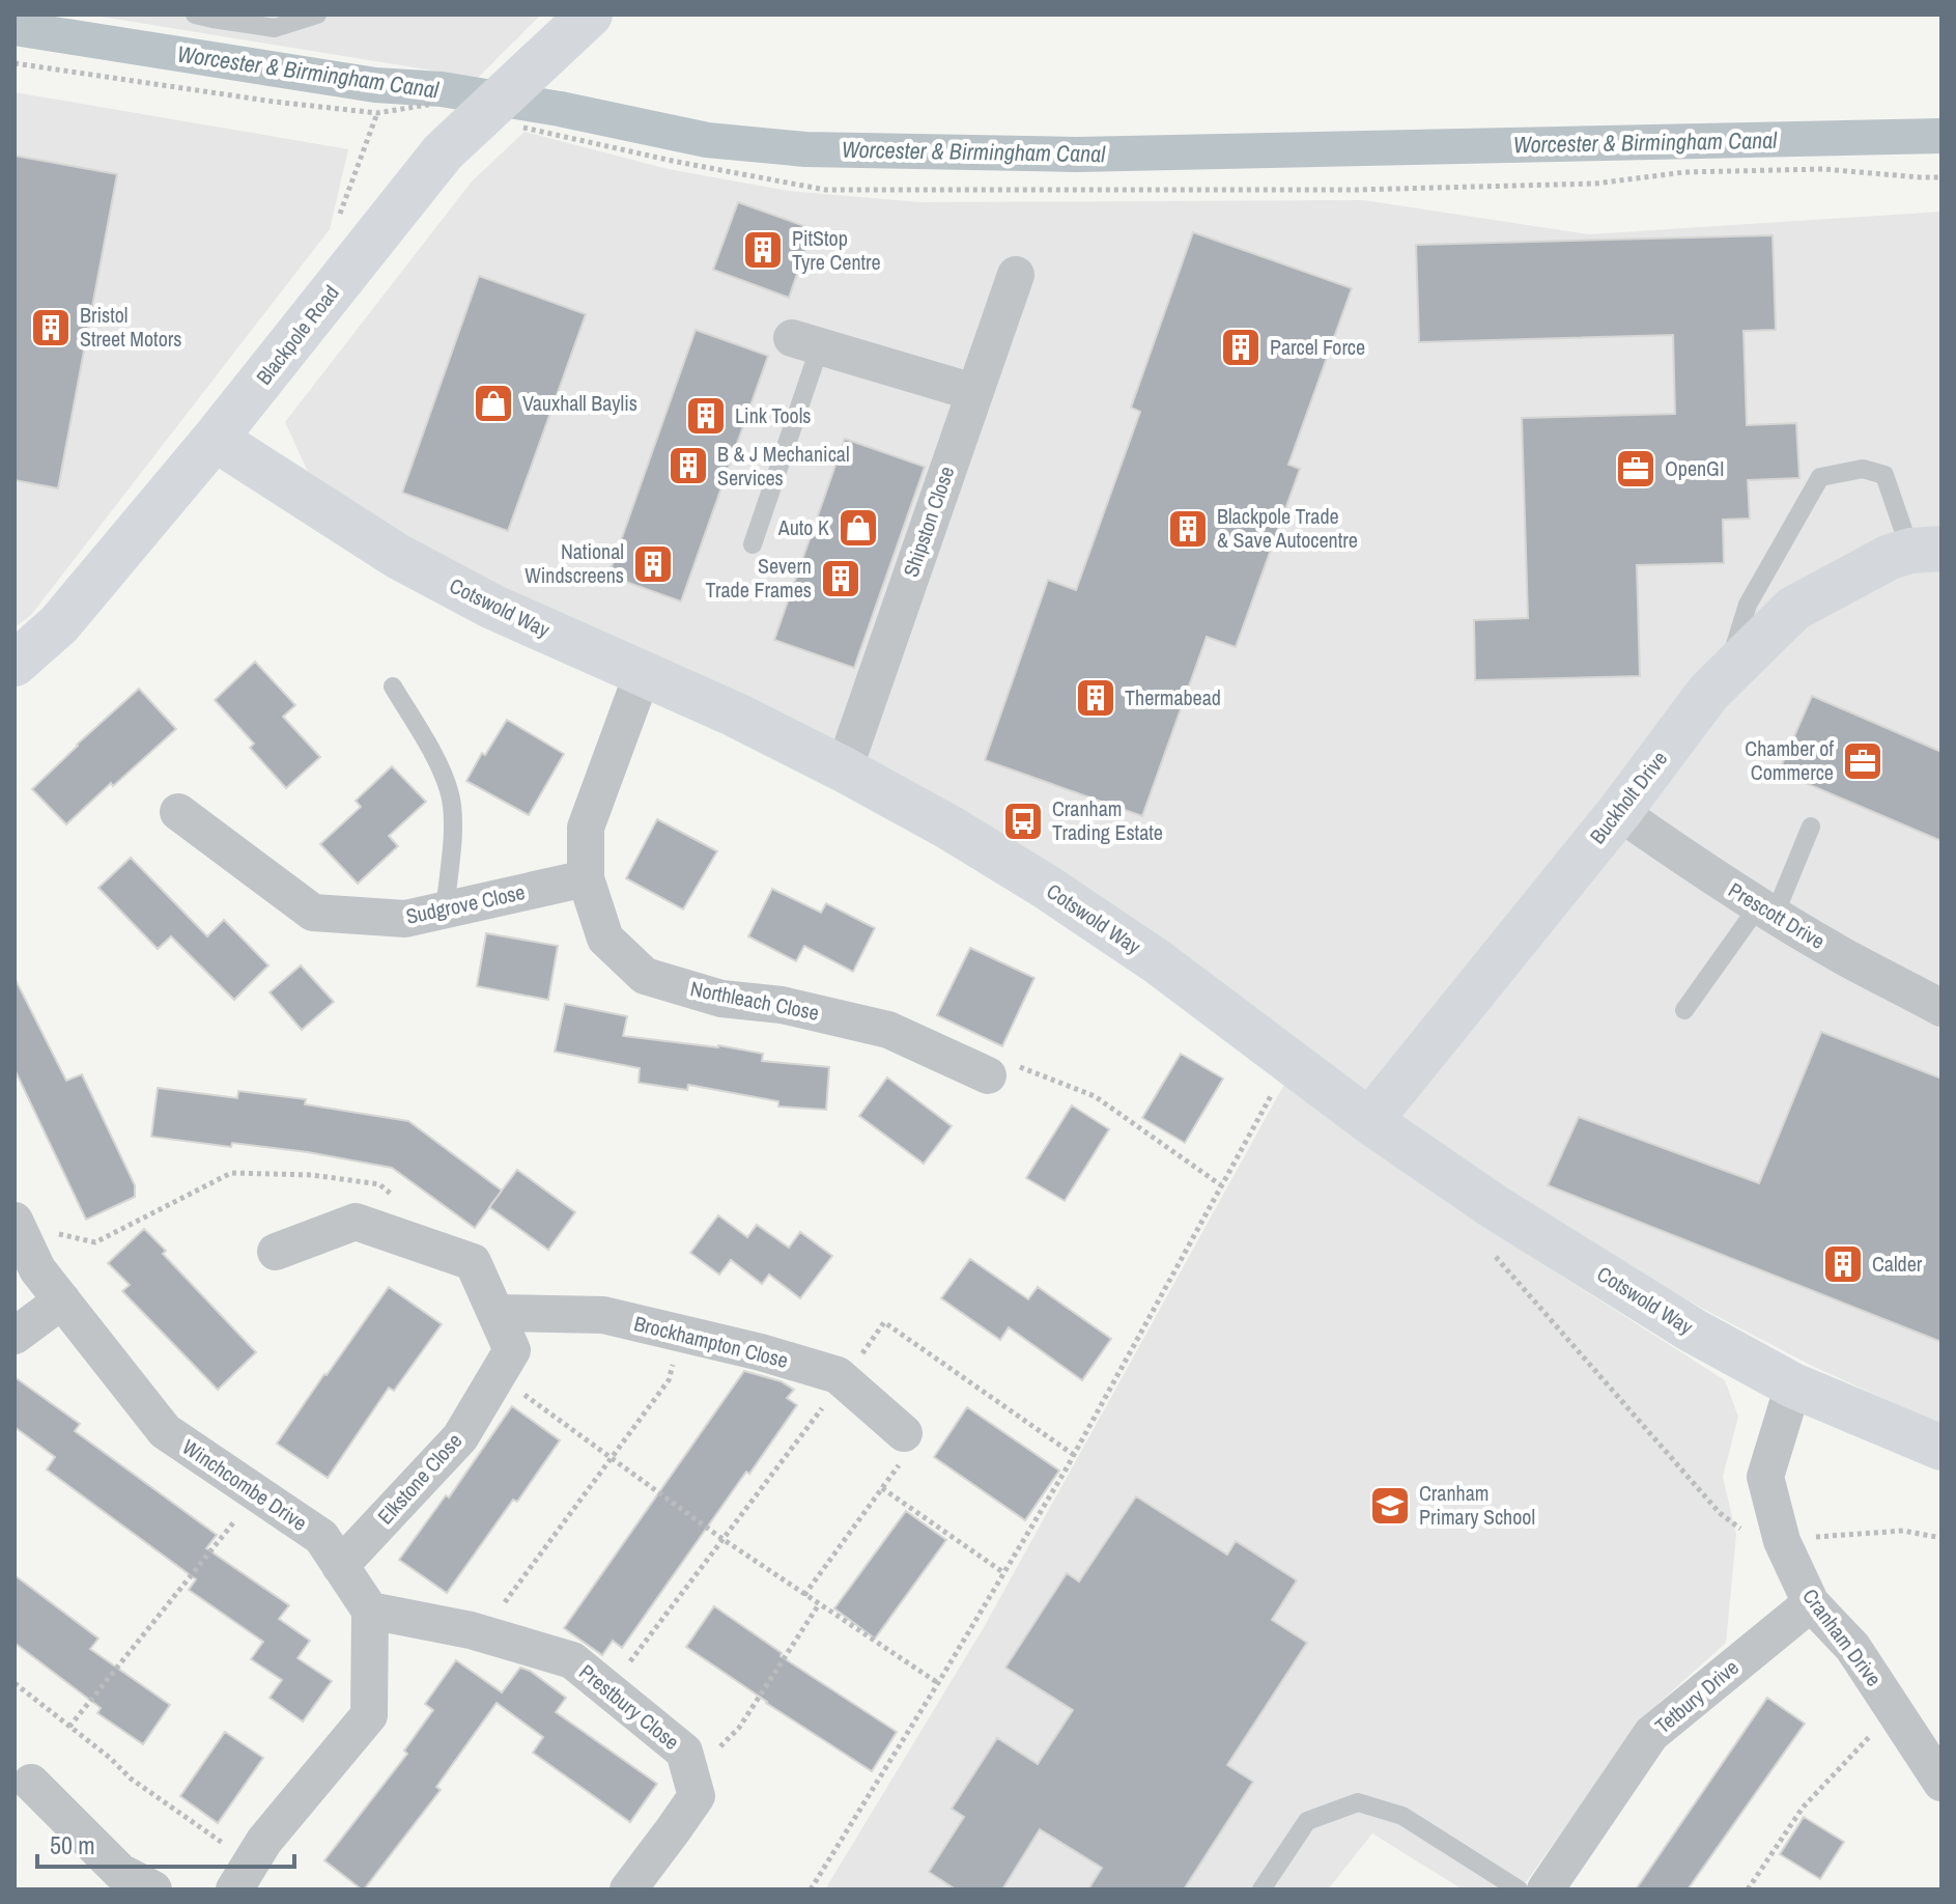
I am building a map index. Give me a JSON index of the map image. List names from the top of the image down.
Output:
{
  "streets": {
    "main road": ["Blackpole Road", "Cotswold Way", "Buckholt Drive"],
    "street": [
      "Shipston Close",
      "Sudgrove Close",
      "Prescott Drive",
      "Northleach Close",
      "Brockhampton Close",
      "Elkstone Close",
      "Winchcombe Drive",
      "Cranham Drive",
      "Tetbury Drive",
      "Prestbury Close"
    ]
  },
  "crossings": [
    ["Blackpole Road", "Cotswold Way"],
    ["Shipston Close", "Cotswold Way"],
    ["Cotswold Way", "Buckholt Drive"],
    ["Cotswold Way", "Northleach Close"],
    ["Cotswold Way", "Cranham Drive"],
    ["Buckholt Drive", "Prescott Drive"],
    ["Sudgrove Close", "Northleach Close"],
    ["Brockhampton Close", "Elkstone Close"],
    ["Elkstone Close", "Winchcombe Drive"],
    ["Winchcombe Drive", "Prestbury Close"],
    ["Cranham Drive", "Tetbury Drive"]
  ],
  "water": ["Worcester & Birmingham Canal"],
  "places": {
    "building": [
      "PitStop Tyre Centre",
      "Bristol Street Motors",
      "Parcel Force",
      "Link Tools",
      "B & J Mechanical Services",
      "Blackpole Trade & Save Autocentre",
      "National Windscreens",
      "Severn Trade Frames",
      "Thermabead",
      "Calder"
    ],
    "shop": ["Vauxhall Baylis", "Auto K"],
    "office": ["OpenGI", "Chamber of Commerce"],
    "bus stop": ["Cranham Trading Estate"],
    "school or university": ["Cranham Primary School"]
  },
  "scale_bar": "50 m"
}
